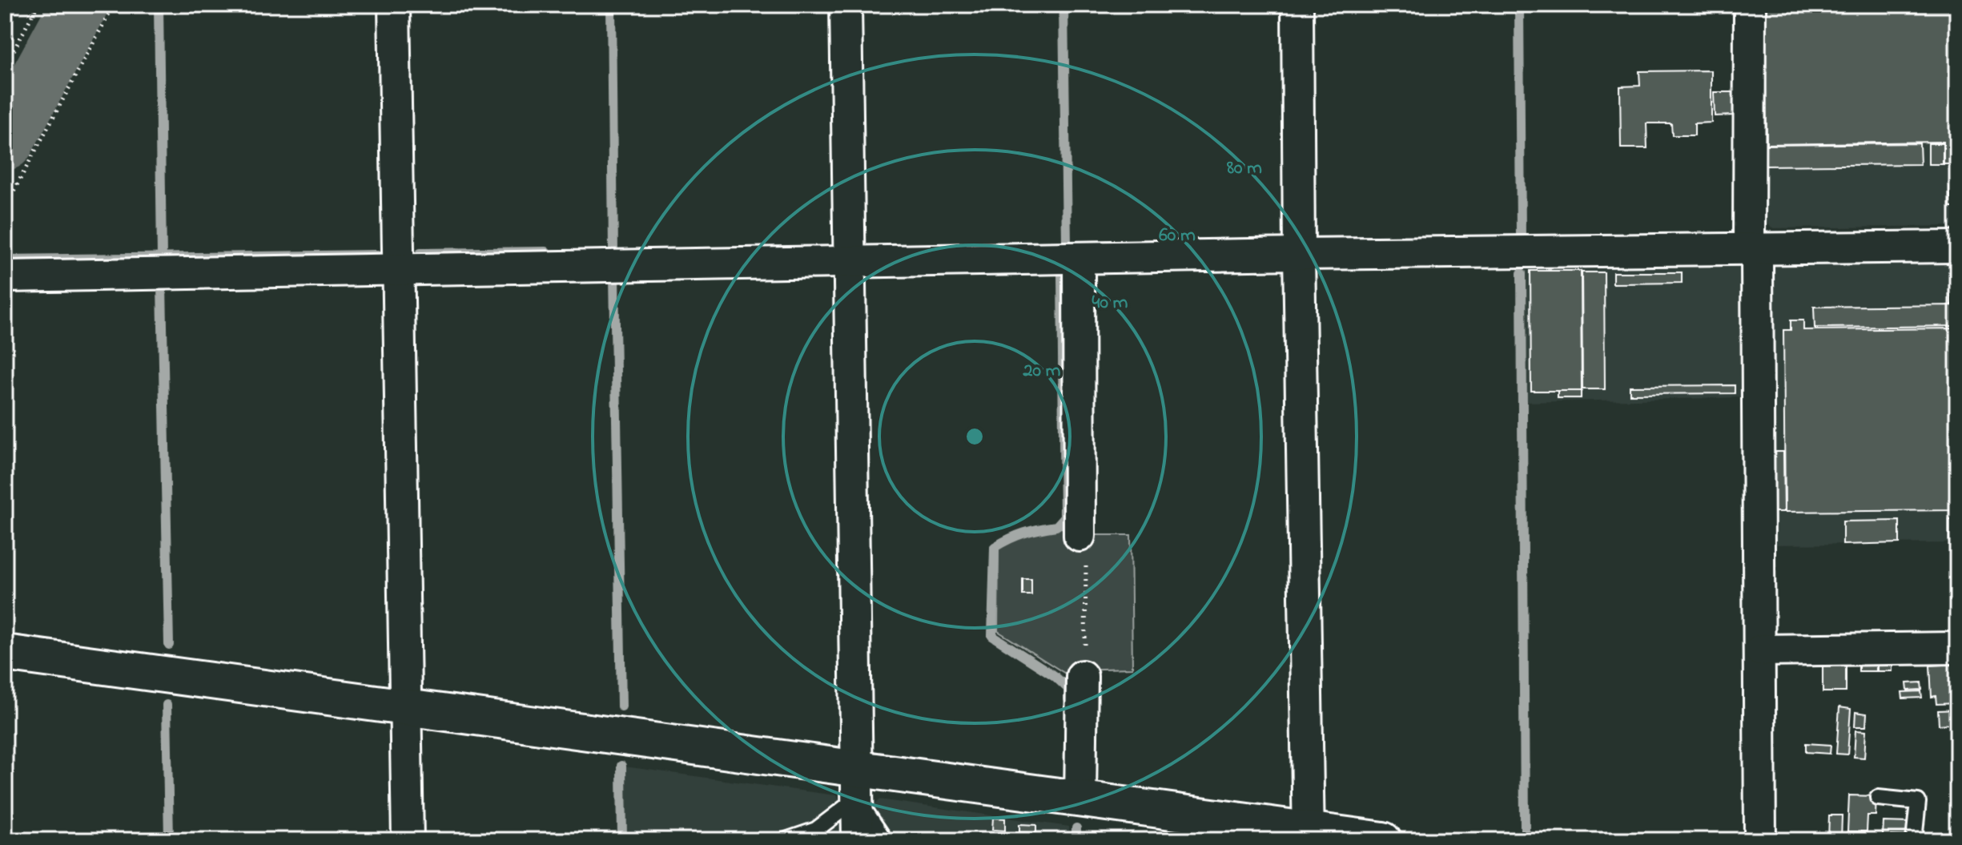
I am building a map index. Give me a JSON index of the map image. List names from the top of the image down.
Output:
{
  "rings": [
    "80 m",
    "60 m",
    "40 m",
    "20 m"
  ]
}
